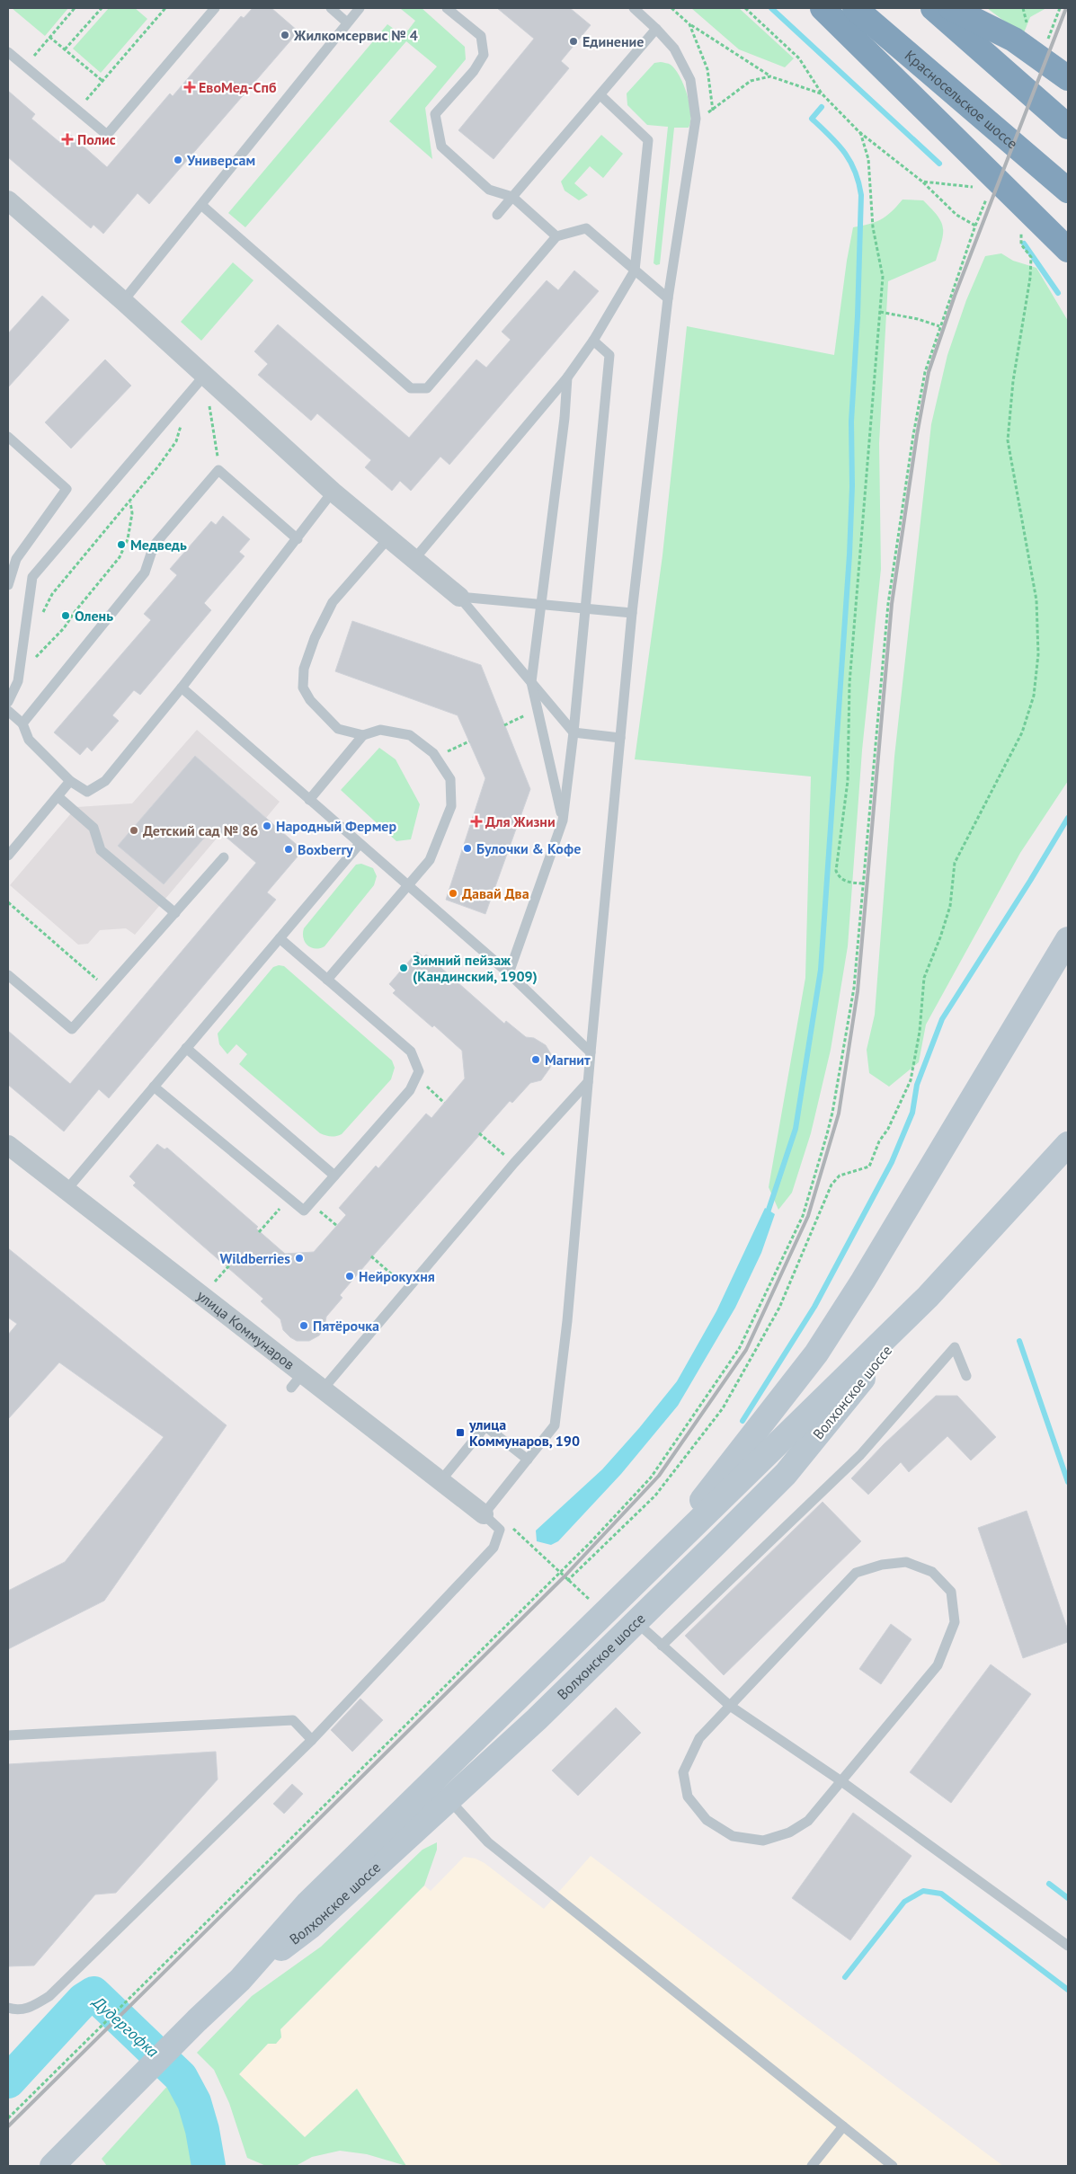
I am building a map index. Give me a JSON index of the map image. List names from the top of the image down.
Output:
{
  "streets": {
    "highway": ["Красносельское шоссе"],
    "main road": ["Волхонское шоссе"],
    "street": ["улица Коммунаров"]
  },
  "water": ["Дудергофка"],
  "places": {
    "other": [
      "Жилкомсервис № 4",
      "Единение",
      "Универсам",
      "Медведь",
      "Олень",
      "Народный Фермер",
      "Детский сад № 86",
      "Булочки & Кофе",
      "Boxberry",
      "Давай Два",
      "Зимний пейзаж (Кандинский, 1909)",
      "Магнит",
      "Wildberries",
      "Нейрокухня",
      "Пятёрочка"
    ],
    "health": ["ЕвоМед-Спб", "Полис", "Для Жизни"],
    "transit": ["улица Коммунаров, 190"]
  }
}
